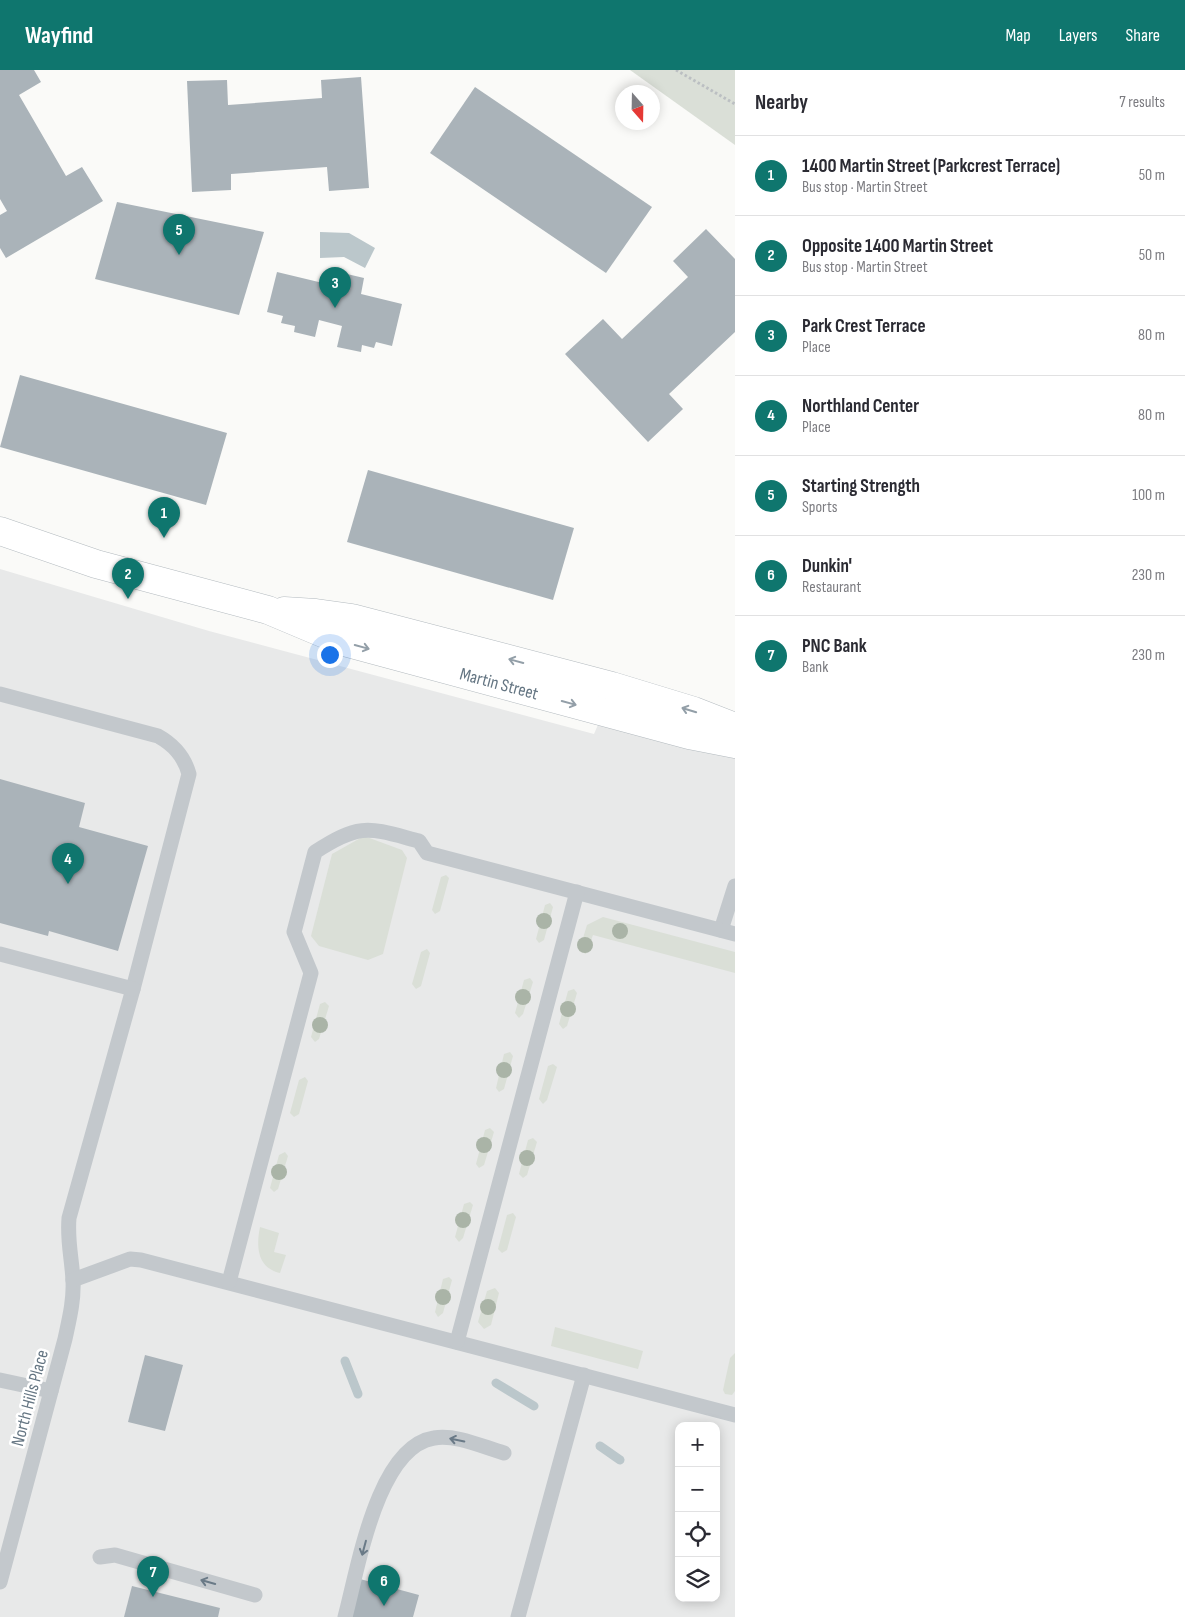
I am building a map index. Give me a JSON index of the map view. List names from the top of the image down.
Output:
{
  "streets": {
    "street": ["Martin Street"],
    "lane": ["North Hills Place"]
  },
  "north": "bottom",
  "page": {
    "header": "Wayfind",
    "nav": ["Map", "Layers", "Share"],
    "heading": ["Nearby", "7 results"],
    "list": [
      {
        "mark": "1",
        "name": "1400 Martin Street (Parkcrest Terrace)",
        "note": "Bus stop · Martin Street",
        "value": "50 m"
      },
      {
        "mark": "2",
        "name": "Opposite 1400 Martin Street",
        "note": "Bus stop · Martin Street",
        "value": "50 m"
      },
      {
        "mark": "3",
        "name": "Park Crest Terrace",
        "note": "Place",
        "value": "80 m"
      },
      {
        "mark": "4",
        "name": "Northland Center",
        "note": "Place",
        "value": "80 m"
      },
      {
        "mark": "5",
        "name": "Starting Strength",
        "note": "Sports",
        "value": "100 m"
      },
      {
        "mark": "6",
        "name": "Dunkin'",
        "note": "Restaurant",
        "value": "230 m"
      },
      {
        "mark": "7",
        "name": "PNC Bank",
        "note": "Bank",
        "value": "230 m"
      }
    ],
    "pins": [
      "5",
      "3",
      "1",
      "2",
      "4",
      "7",
      "6"
    ],
    "map_buttons": ["+", "−"]
  }
}
